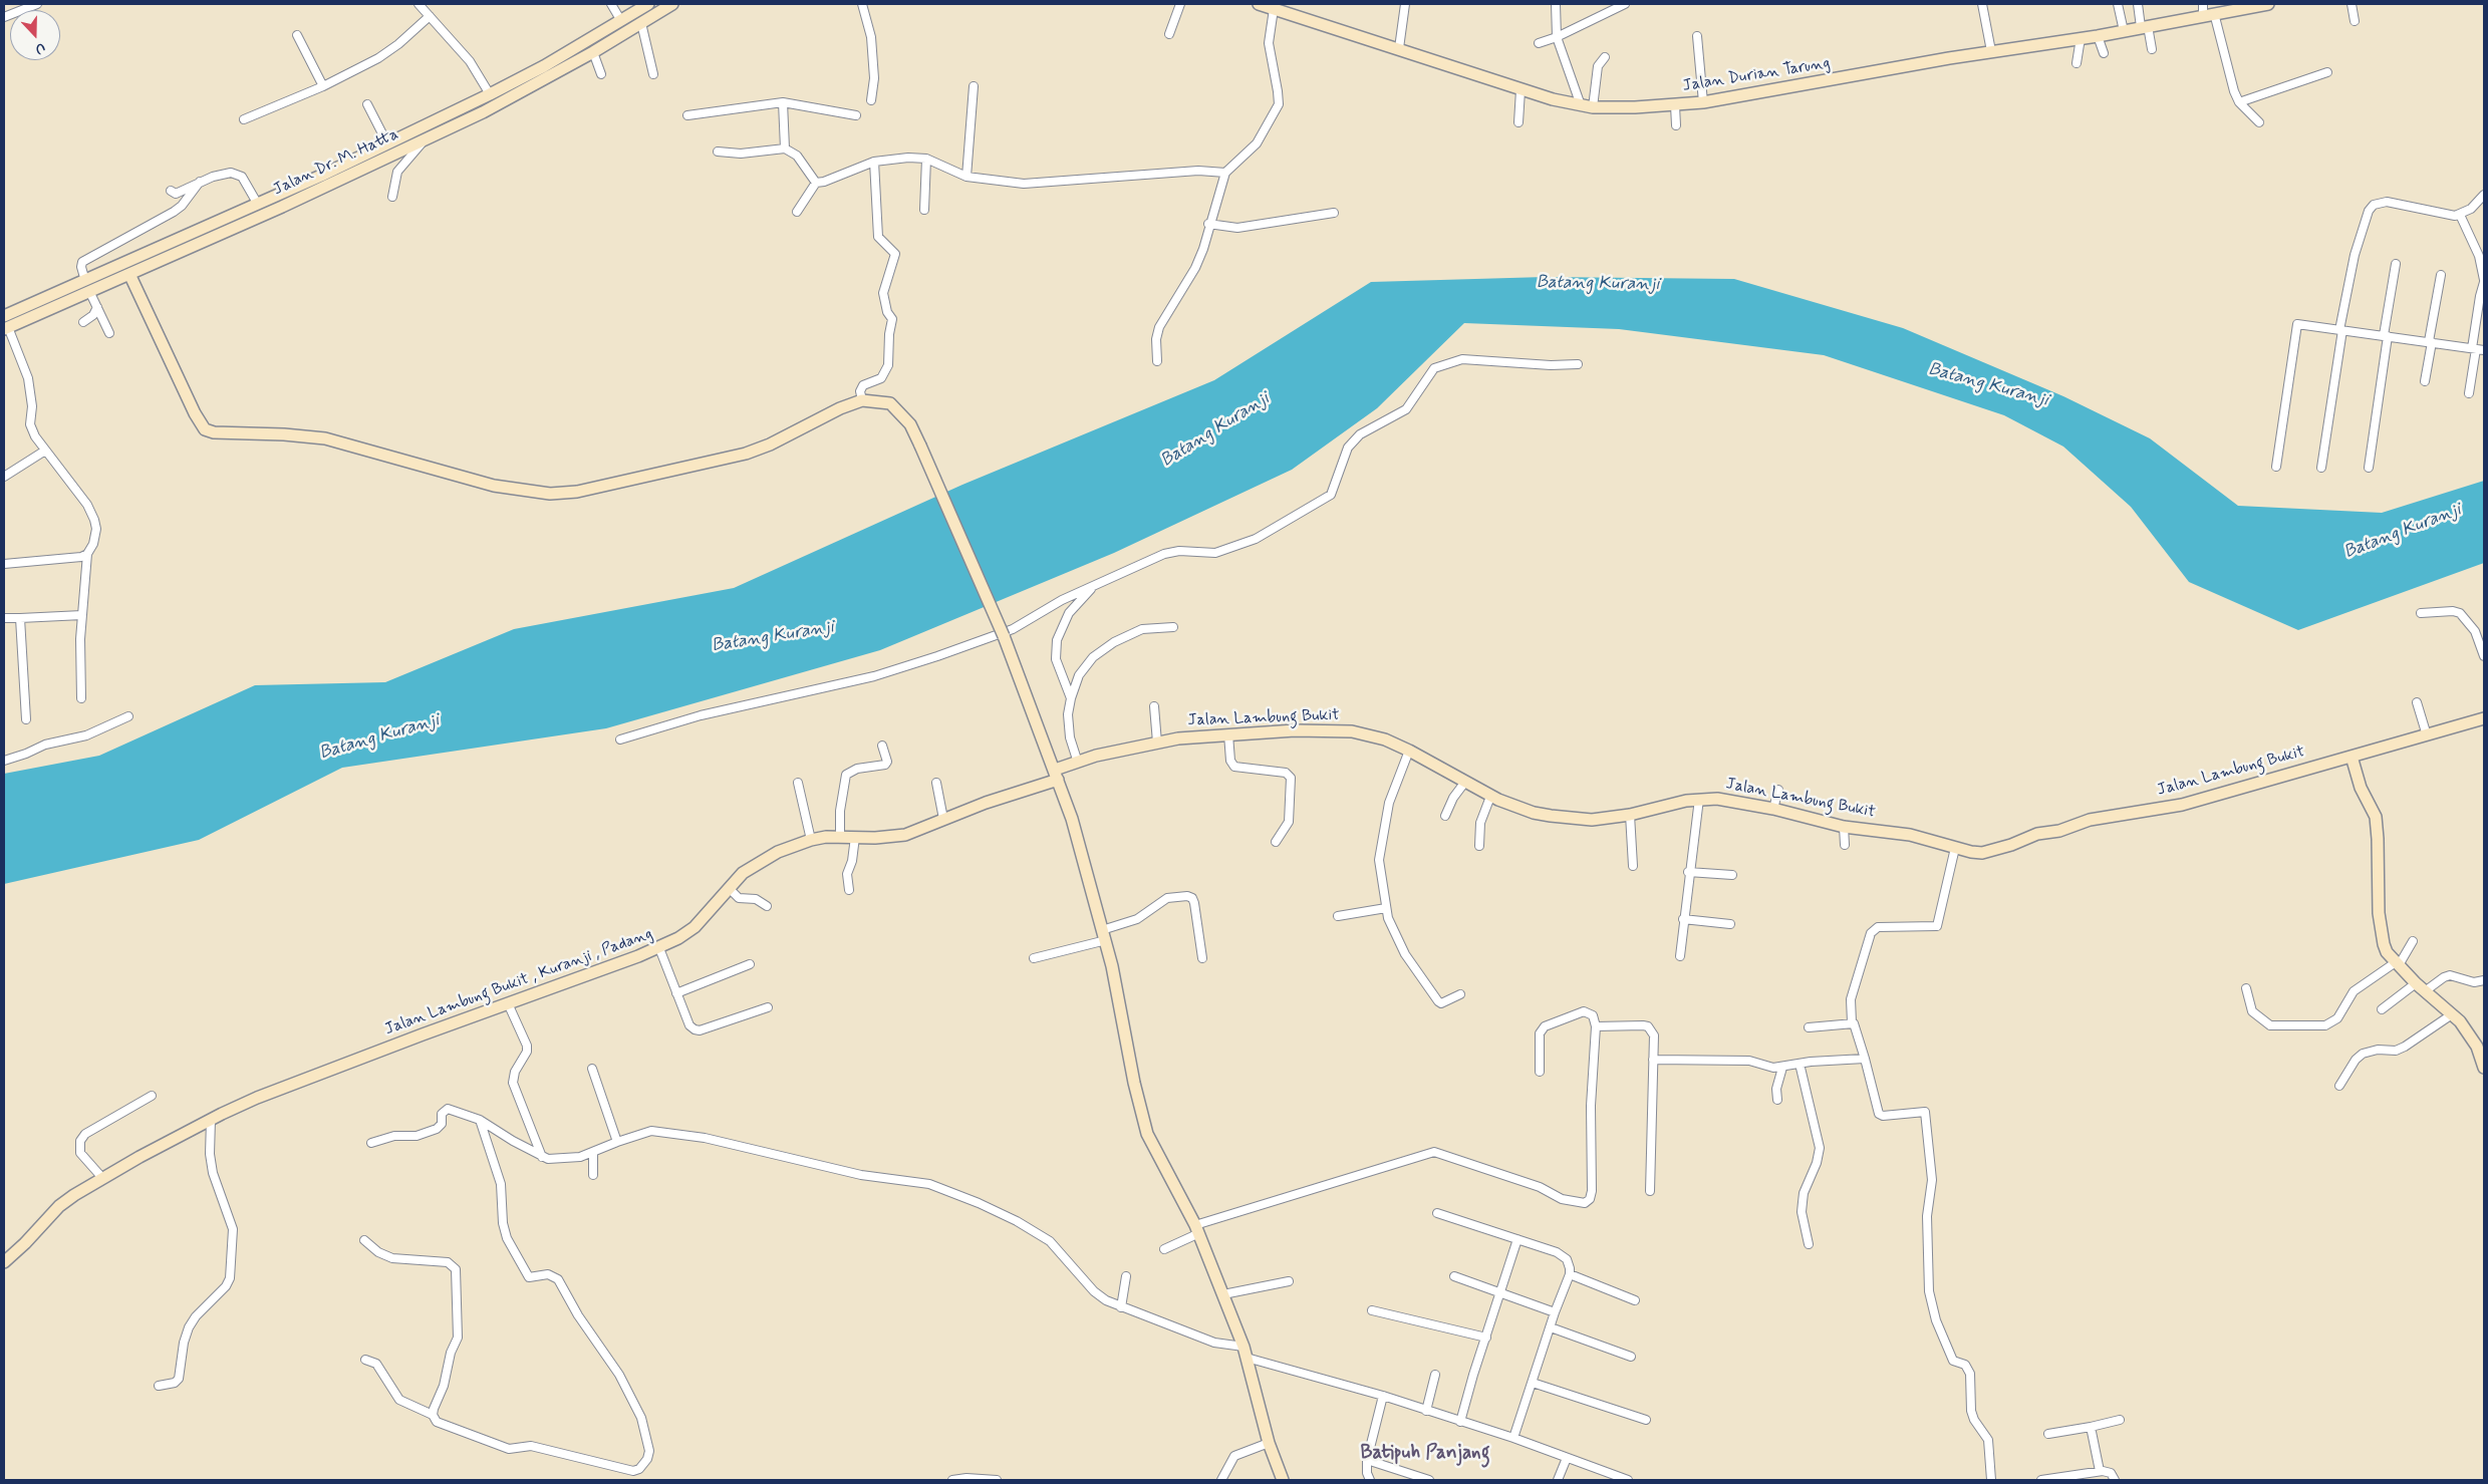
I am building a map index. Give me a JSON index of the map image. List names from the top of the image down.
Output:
{
  "streets": {
    "street": [
      "Jalan Durian Tarung",
      "Jalan Dr. M. Hatta",
      "Jalan Lambung Bukit",
      "Jalan Lambung Bukit , Kuranji , Padang"
    ]
  },
  "crossings": [
    ["Jalan Lambung Bukit", "Jalan Lambung Bukit , Kuranji , Padang"]
  ],
  "districts": ["Batipuh Panjang"],
  "water": ["Batang Kuranji"],
  "north": "bottom"
}
